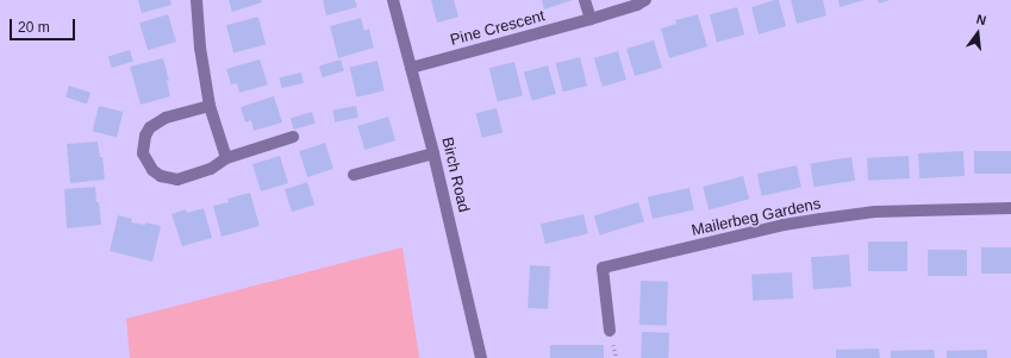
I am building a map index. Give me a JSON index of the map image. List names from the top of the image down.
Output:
{
  "streets": {
    "street": ["Pine Crescent", "Birch Road", "Mailerbeg Gardens"]
  },
  "crossings": [
    ["Pine Crescent", "Birch Road"]
  ],
  "scale_bar": "20 m",
  "north": "top"
}
